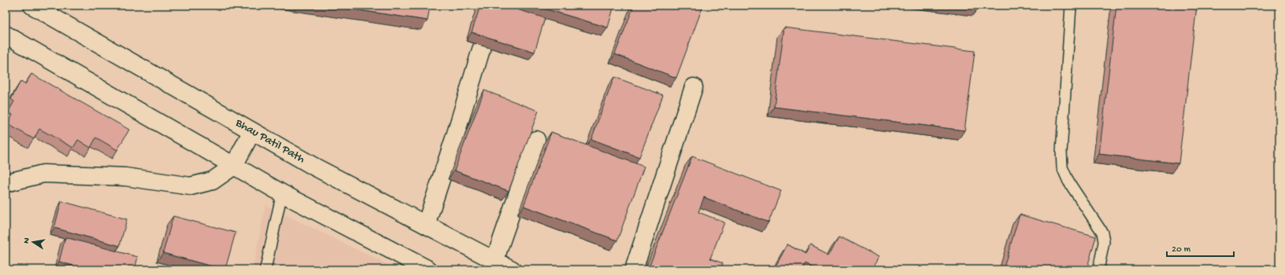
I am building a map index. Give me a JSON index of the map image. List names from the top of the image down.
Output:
{
  "streets": {
    "main road": ["Bhau Patil Path"]
  },
  "scale_bar": "20 m",
  "north": "left"
}
